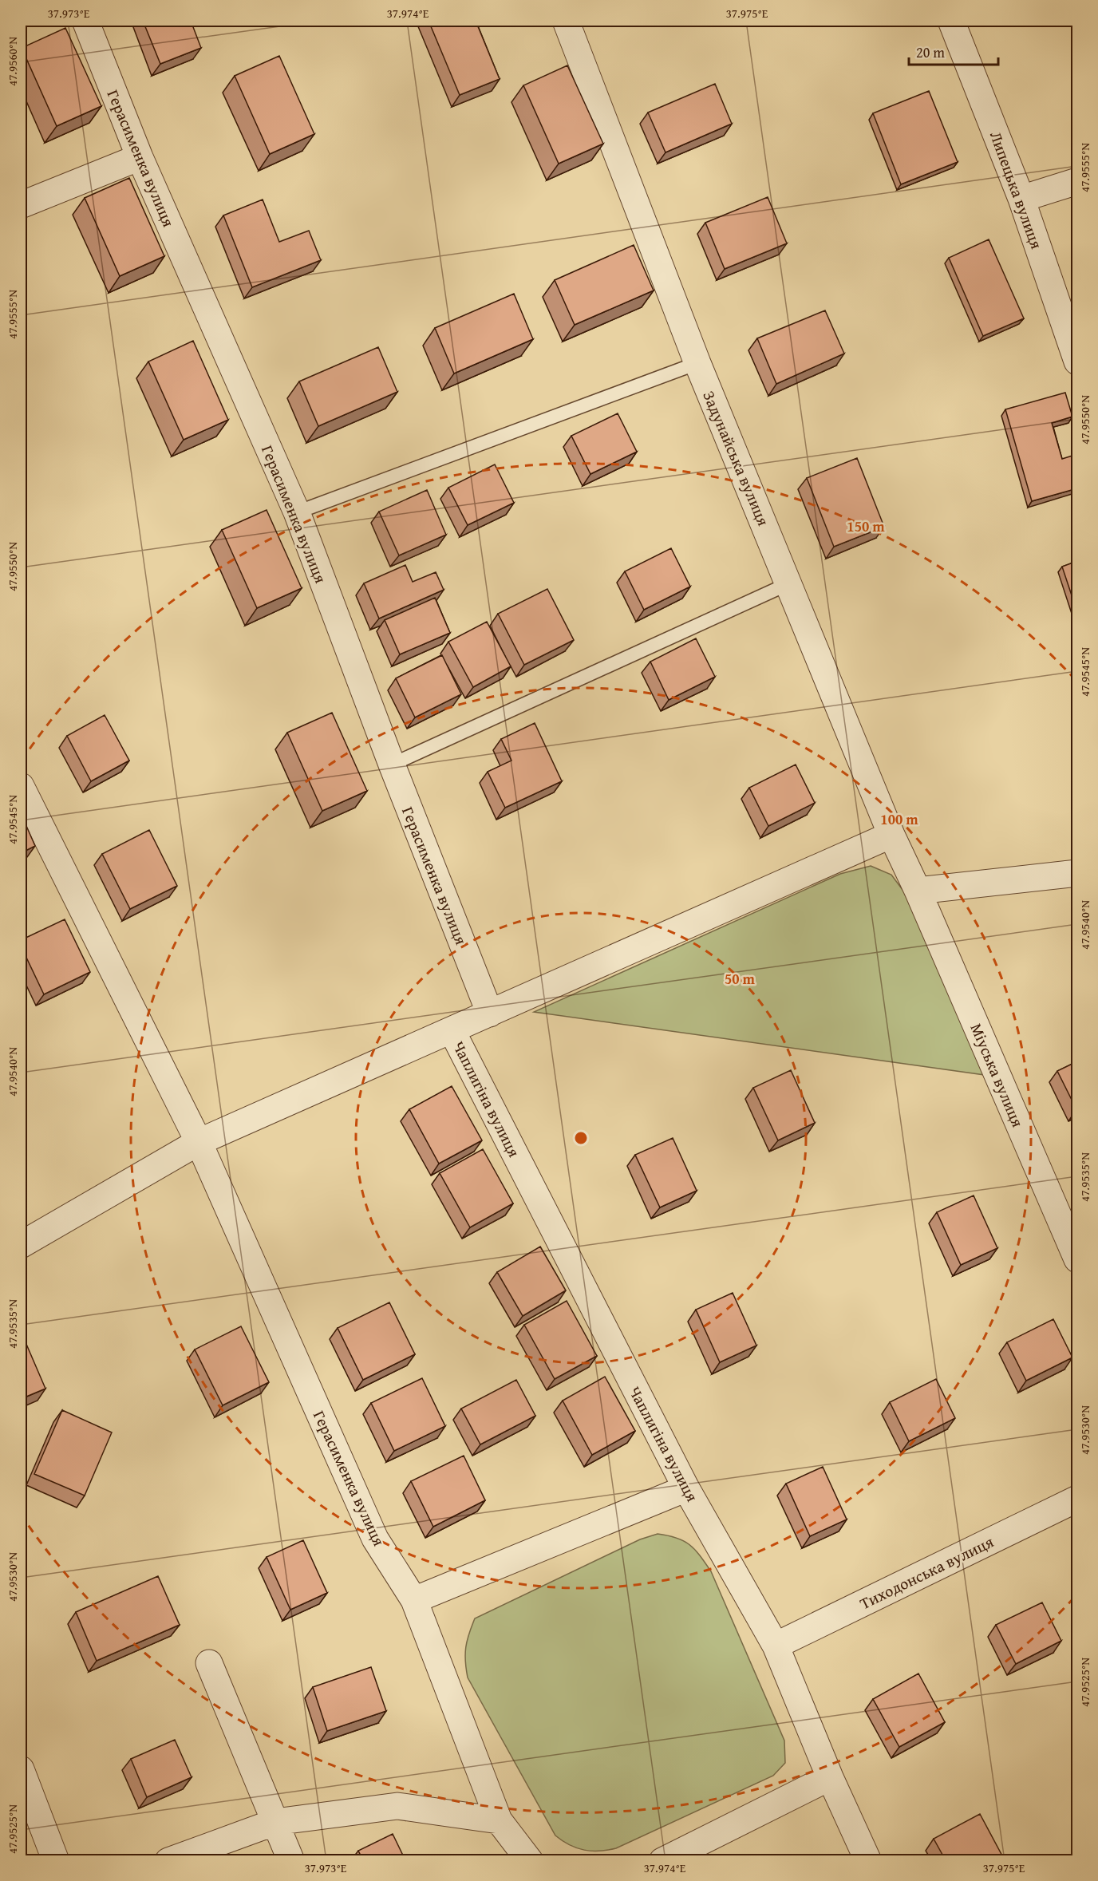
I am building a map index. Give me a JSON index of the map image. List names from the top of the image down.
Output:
{
  "streets": {
    "street": [
      "Герасименка вулиця",
      "Липецька вулиця",
      "Задунайська вулиця",
      "Міуська вулиця",
      "Чаплигіна вулиця",
      "Тиходонська вулиця"
    ]
  },
  "crossings": [
    ["Задунайська вулиця", "Міуська вулиця"],
    ["Чаплигіна вулиця", "Тиходонська вулиця"]
  ],
  "scale_bar": "20 m",
  "coordinates": [
    "37.973°E",
    "37.974°E",
    "37.975°E",
    "47.9560°N",
    "47.9555°N",
    "47.9550°N",
    "47.9545°N",
    "47.9540°N",
    "47.9535°N",
    "47.9530°N",
    "47.9525°N"
  ],
  "rings": ["150 m", "100 m", "50 m"]
}
